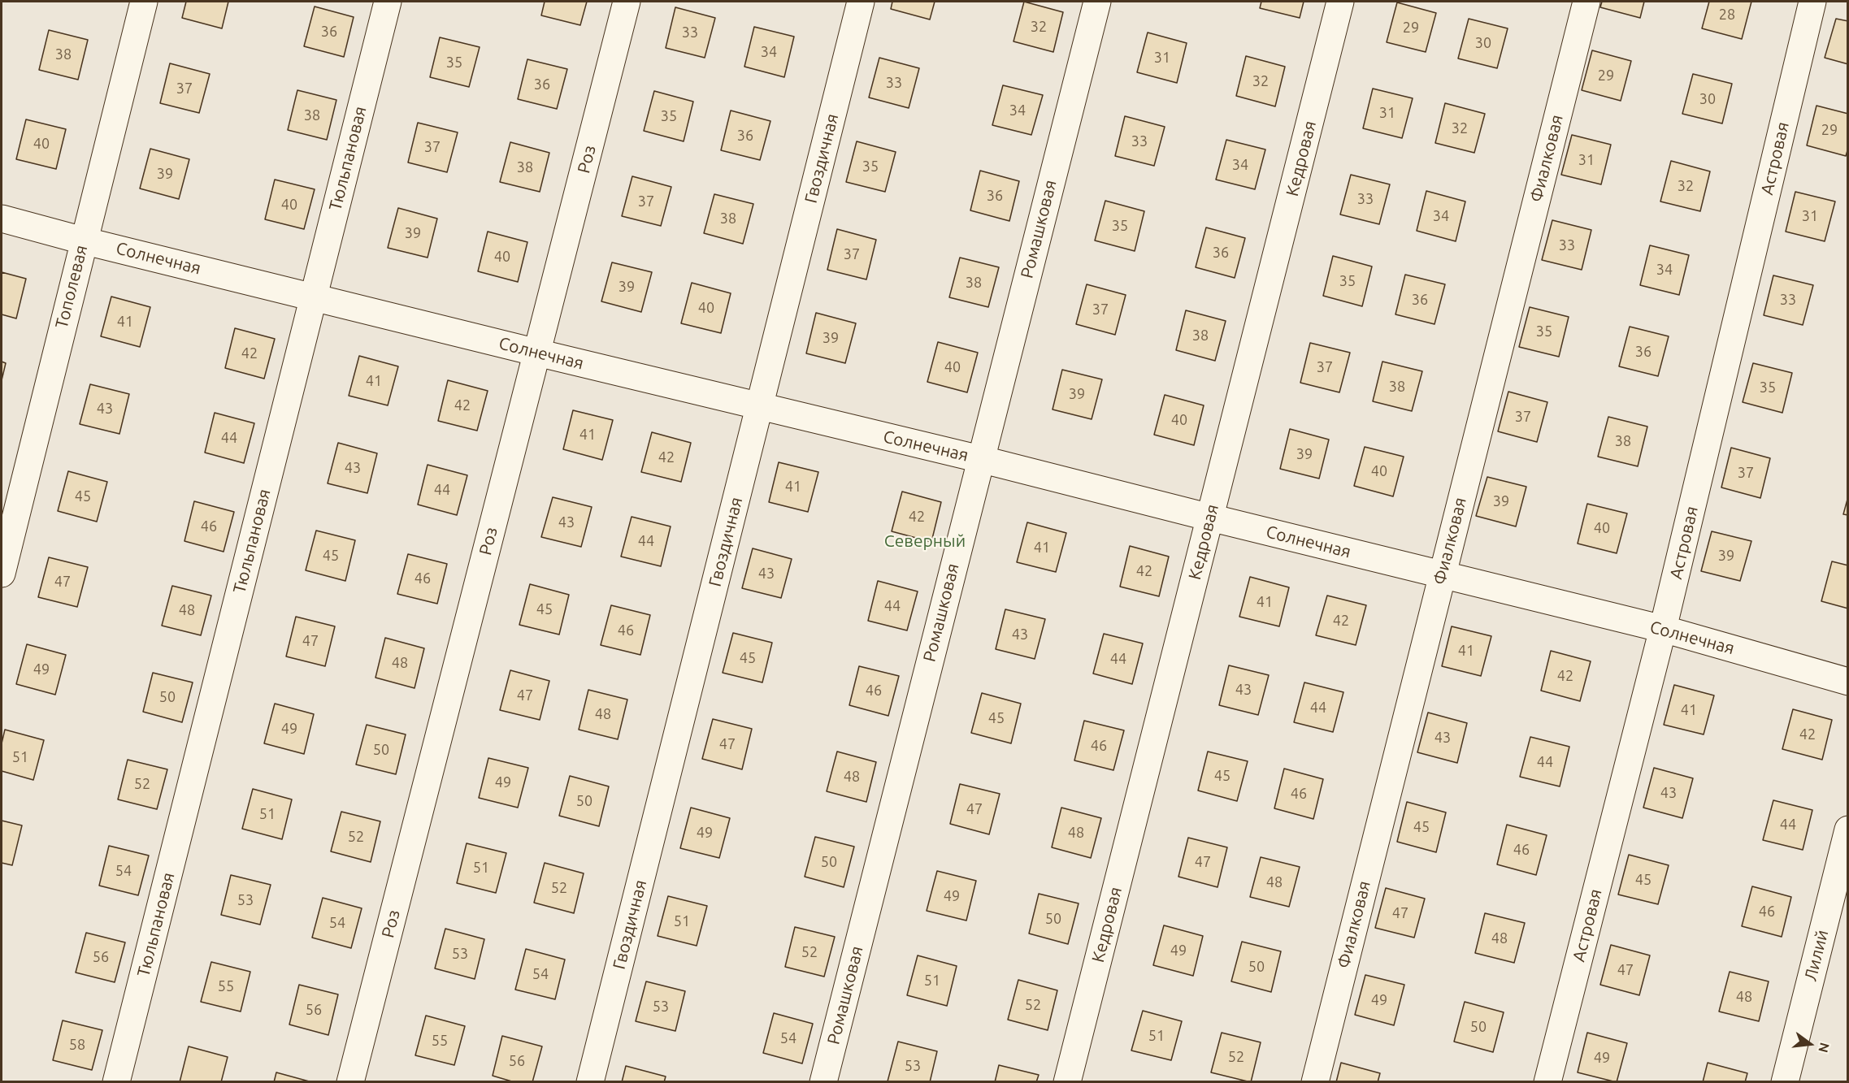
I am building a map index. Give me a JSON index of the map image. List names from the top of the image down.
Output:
{
  "streets": {
    "street": [
      "Тюльпановая",
      "Гвоздичная",
      "Кедровая",
      "Фиалковая",
      "Астровая",
      "Роз",
      "Ромашковая",
      "Солнечная",
      "Тополевая",
      "Лилий"
    ]
  },
  "crossings": [
    ["Тюльпановая", "Солнечная"],
    ["Гвоздичная", "Солнечная"],
    ["Кедровая", "Солнечная"],
    ["Фиалковая", "Солнечная"],
    ["Астровая", "Солнечная"],
    ["Роз", "Солнечная"],
    ["Ромашковая", "Солнечная"],
    ["Солнечная", "Тополевая"]
  ],
  "parks": ["Северный"],
  "house_numbers": [
    "28",
    "32",
    "29",
    "36",
    "33",
    "30",
    "34",
    "38",
    "31",
    "35",
    "29",
    "32",
    "33",
    "36",
    "37",
    "30",
    "34",
    "31",
    "38",
    "35",
    "32",
    "29",
    "36",
    "33",
    "40",
    "37",
    "31",
    "34",
    "35",
    "38",
    "39",
    "32",
    "36",
    "33",
    "37",
    "40",
    "34",
    "31",
    "38",
    "35",
    "39",
    "33",
    "36",
    "37",
    "40",
    "34",
    "35",
    "38",
    "39",
    "36",
    "33",
    "40",
    "37",
    "41",
    "35",
    "38",
    "39",
    "36",
    "42",
    "40",
    "37",
    "41",
    "38",
    "35",
    "39",
    "42",
    "43",
    "37",
    "40",
    "41",
    "44",
    "38",
    "39",
    "42",
    "43",
    "40",
    "37",
    "41",
    "44",
    "45",
    "39",
    "42",
    "43",
    "46",
    "40",
    "44",
    "41",
    "45",
    "39",
    "42",
    "43",
    "46",
    "47",
    "41",
    "44",
    "45",
    "48",
    "42",
    "46",
    "43",
    "47",
    "41",
    "45",
    "44",
    "48",
    "49",
    "42",
    "43",
    "46",
    "47",
    "50",
    "44",
    "41",
    "48",
    "45",
    "49",
    "42",
    "43",
    "47",
    "46",
    "50",
    "51",
    "44",
    "45",
    "48",
    "49",
    "52",
    "43",
    "46",
    "50",
    "47",
    "51",
    "44",
    "45",
    "49",
    "48",
    "52",
    "46",
    "50",
    "47",
    "51",
    "54",
    "45",
    "48",
    "52",
    "49",
    "53",
    "46",
    "47",
    "50",
    "51",
    "54",
    "48",
    "49",
    "52",
    "53",
    "56",
    "50",
    "47",
    "54",
    "51",
    "55",
    "48",
    "49",
    "52",
    "53",
    "56",
    "50",
    "51",
    "54",
    "55",
    "58",
    "52",
    "49",
    "56",
    "53"
  ],
  "north": "right"
}
